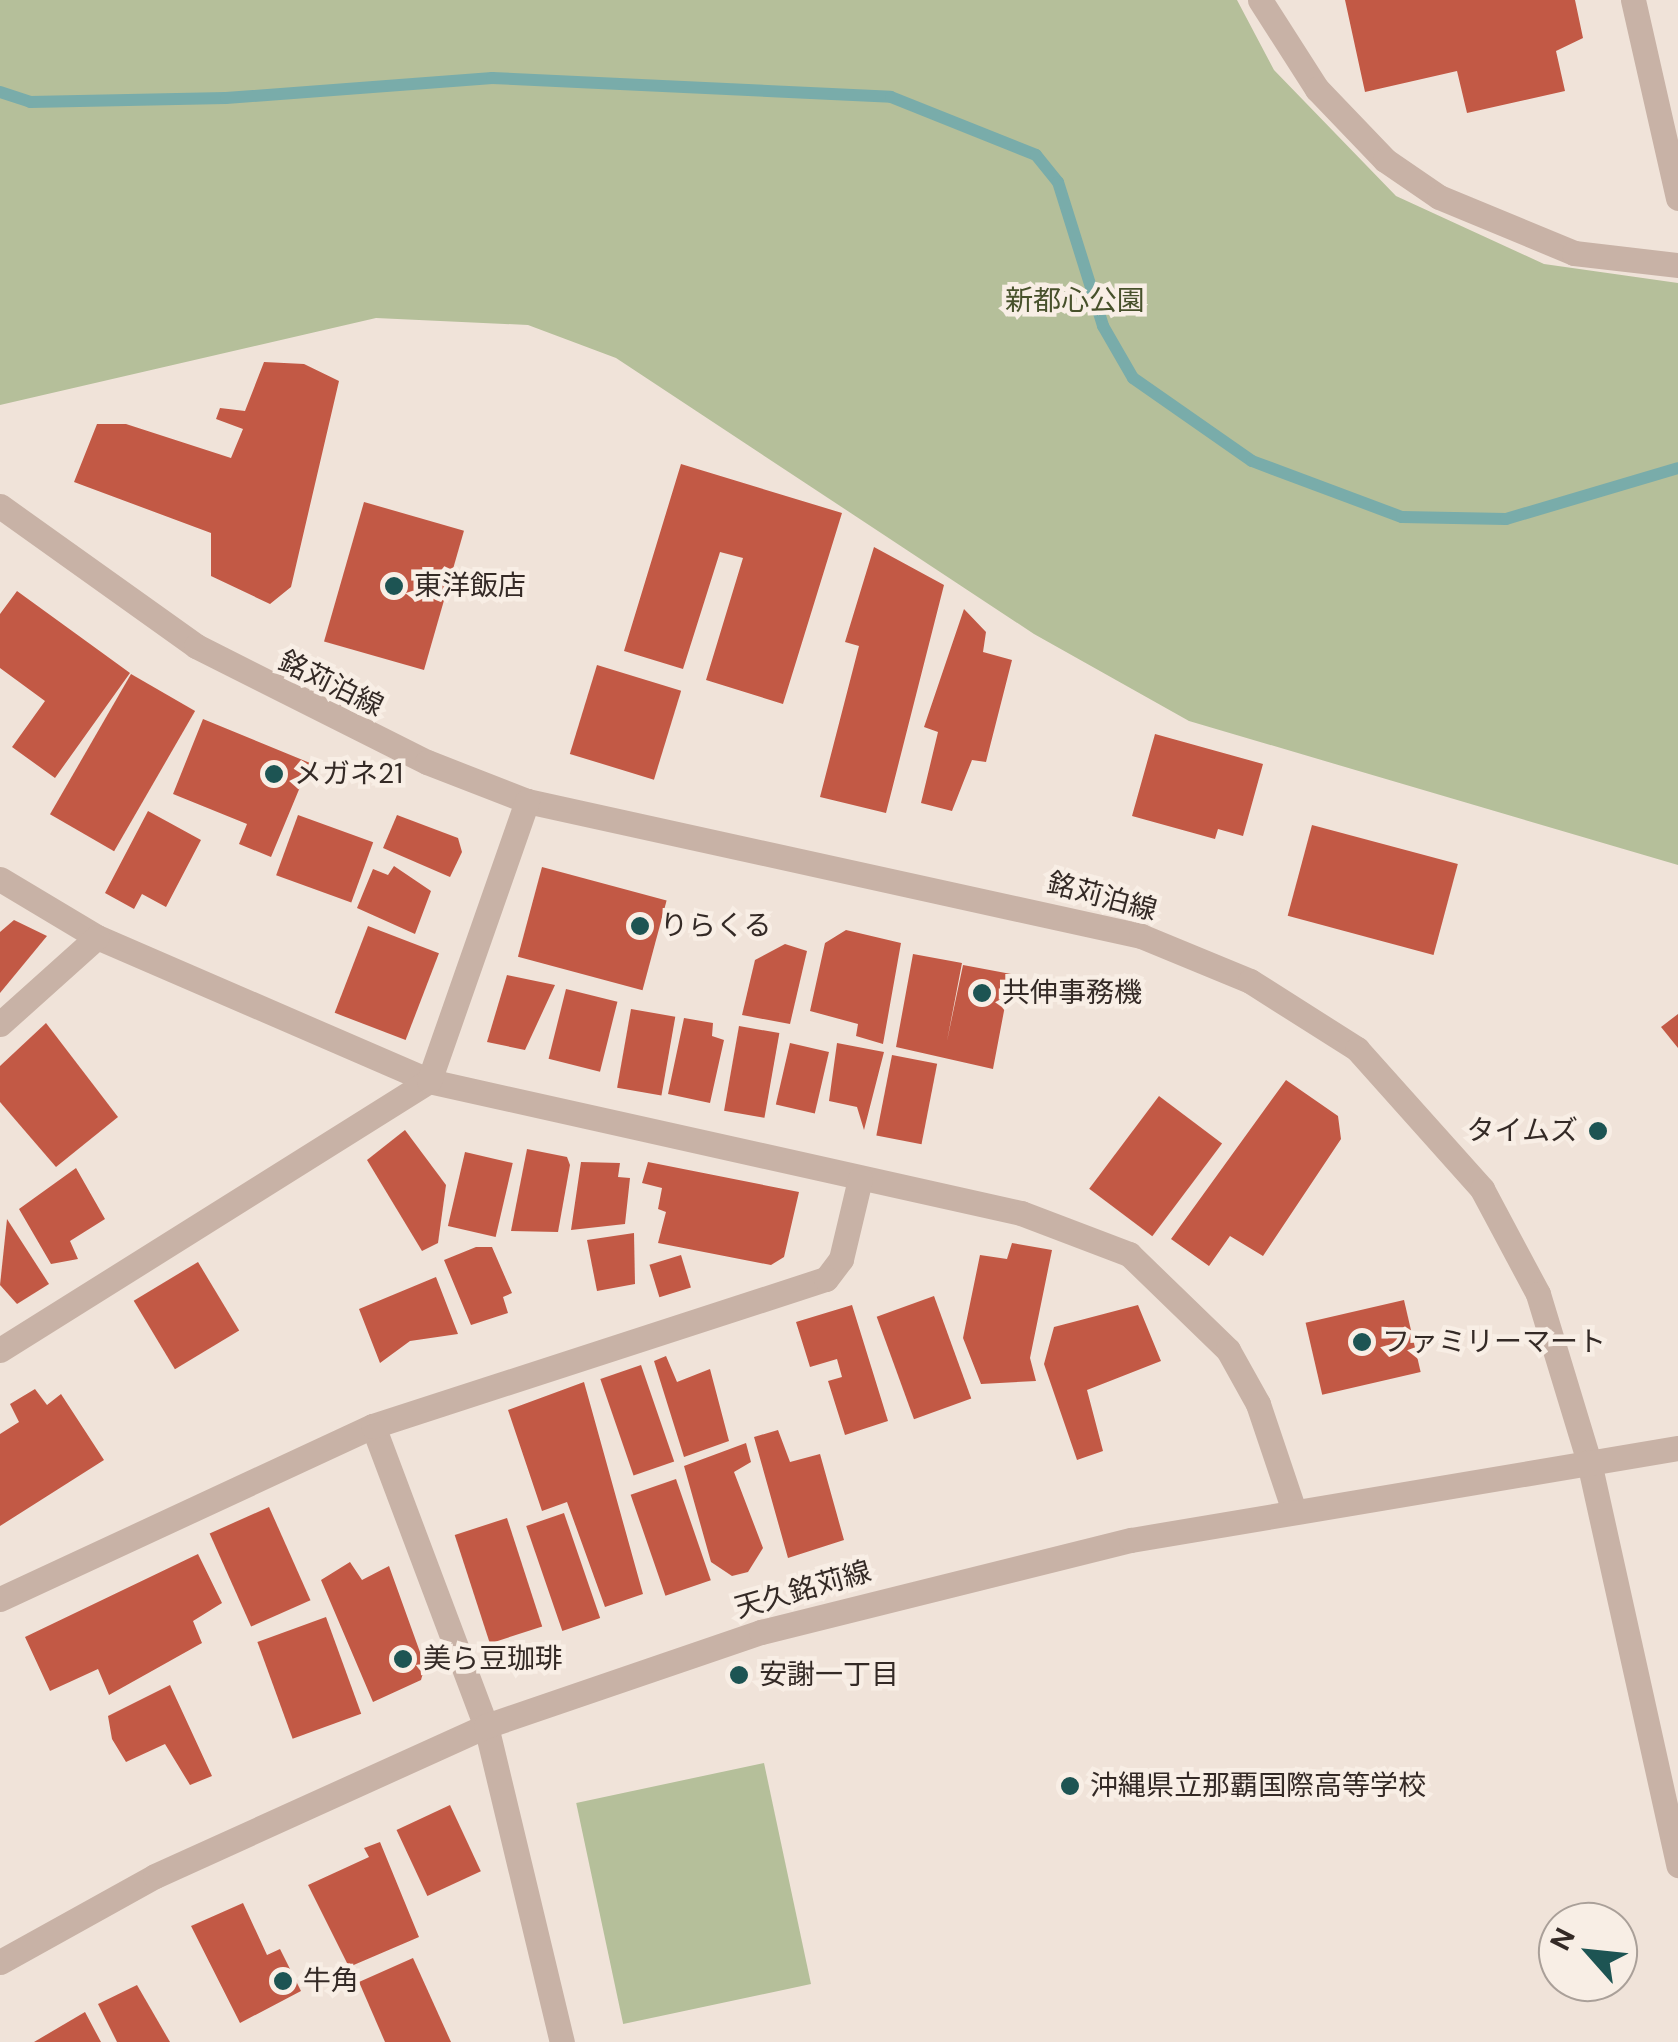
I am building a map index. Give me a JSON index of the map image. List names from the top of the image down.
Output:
{
  "streets": {
    "street": ["銘苅泊線", "天久銘苅線"]
  },
  "crossings": [
    ["銘苅泊線", "天久銘苅線"]
  ],
  "parks": ["新都心公園"],
  "places": [
    "東洋飯店",
    "メガネ21",
    "りらくる",
    "共伸事務機",
    "タイムズ",
    "ファミリーマート",
    "美ら豆珈琲",
    "安謝一丁目",
    "沖縄県立那覇国際高等学校",
    "牛角"
  ],
  "north": "top left"
}
